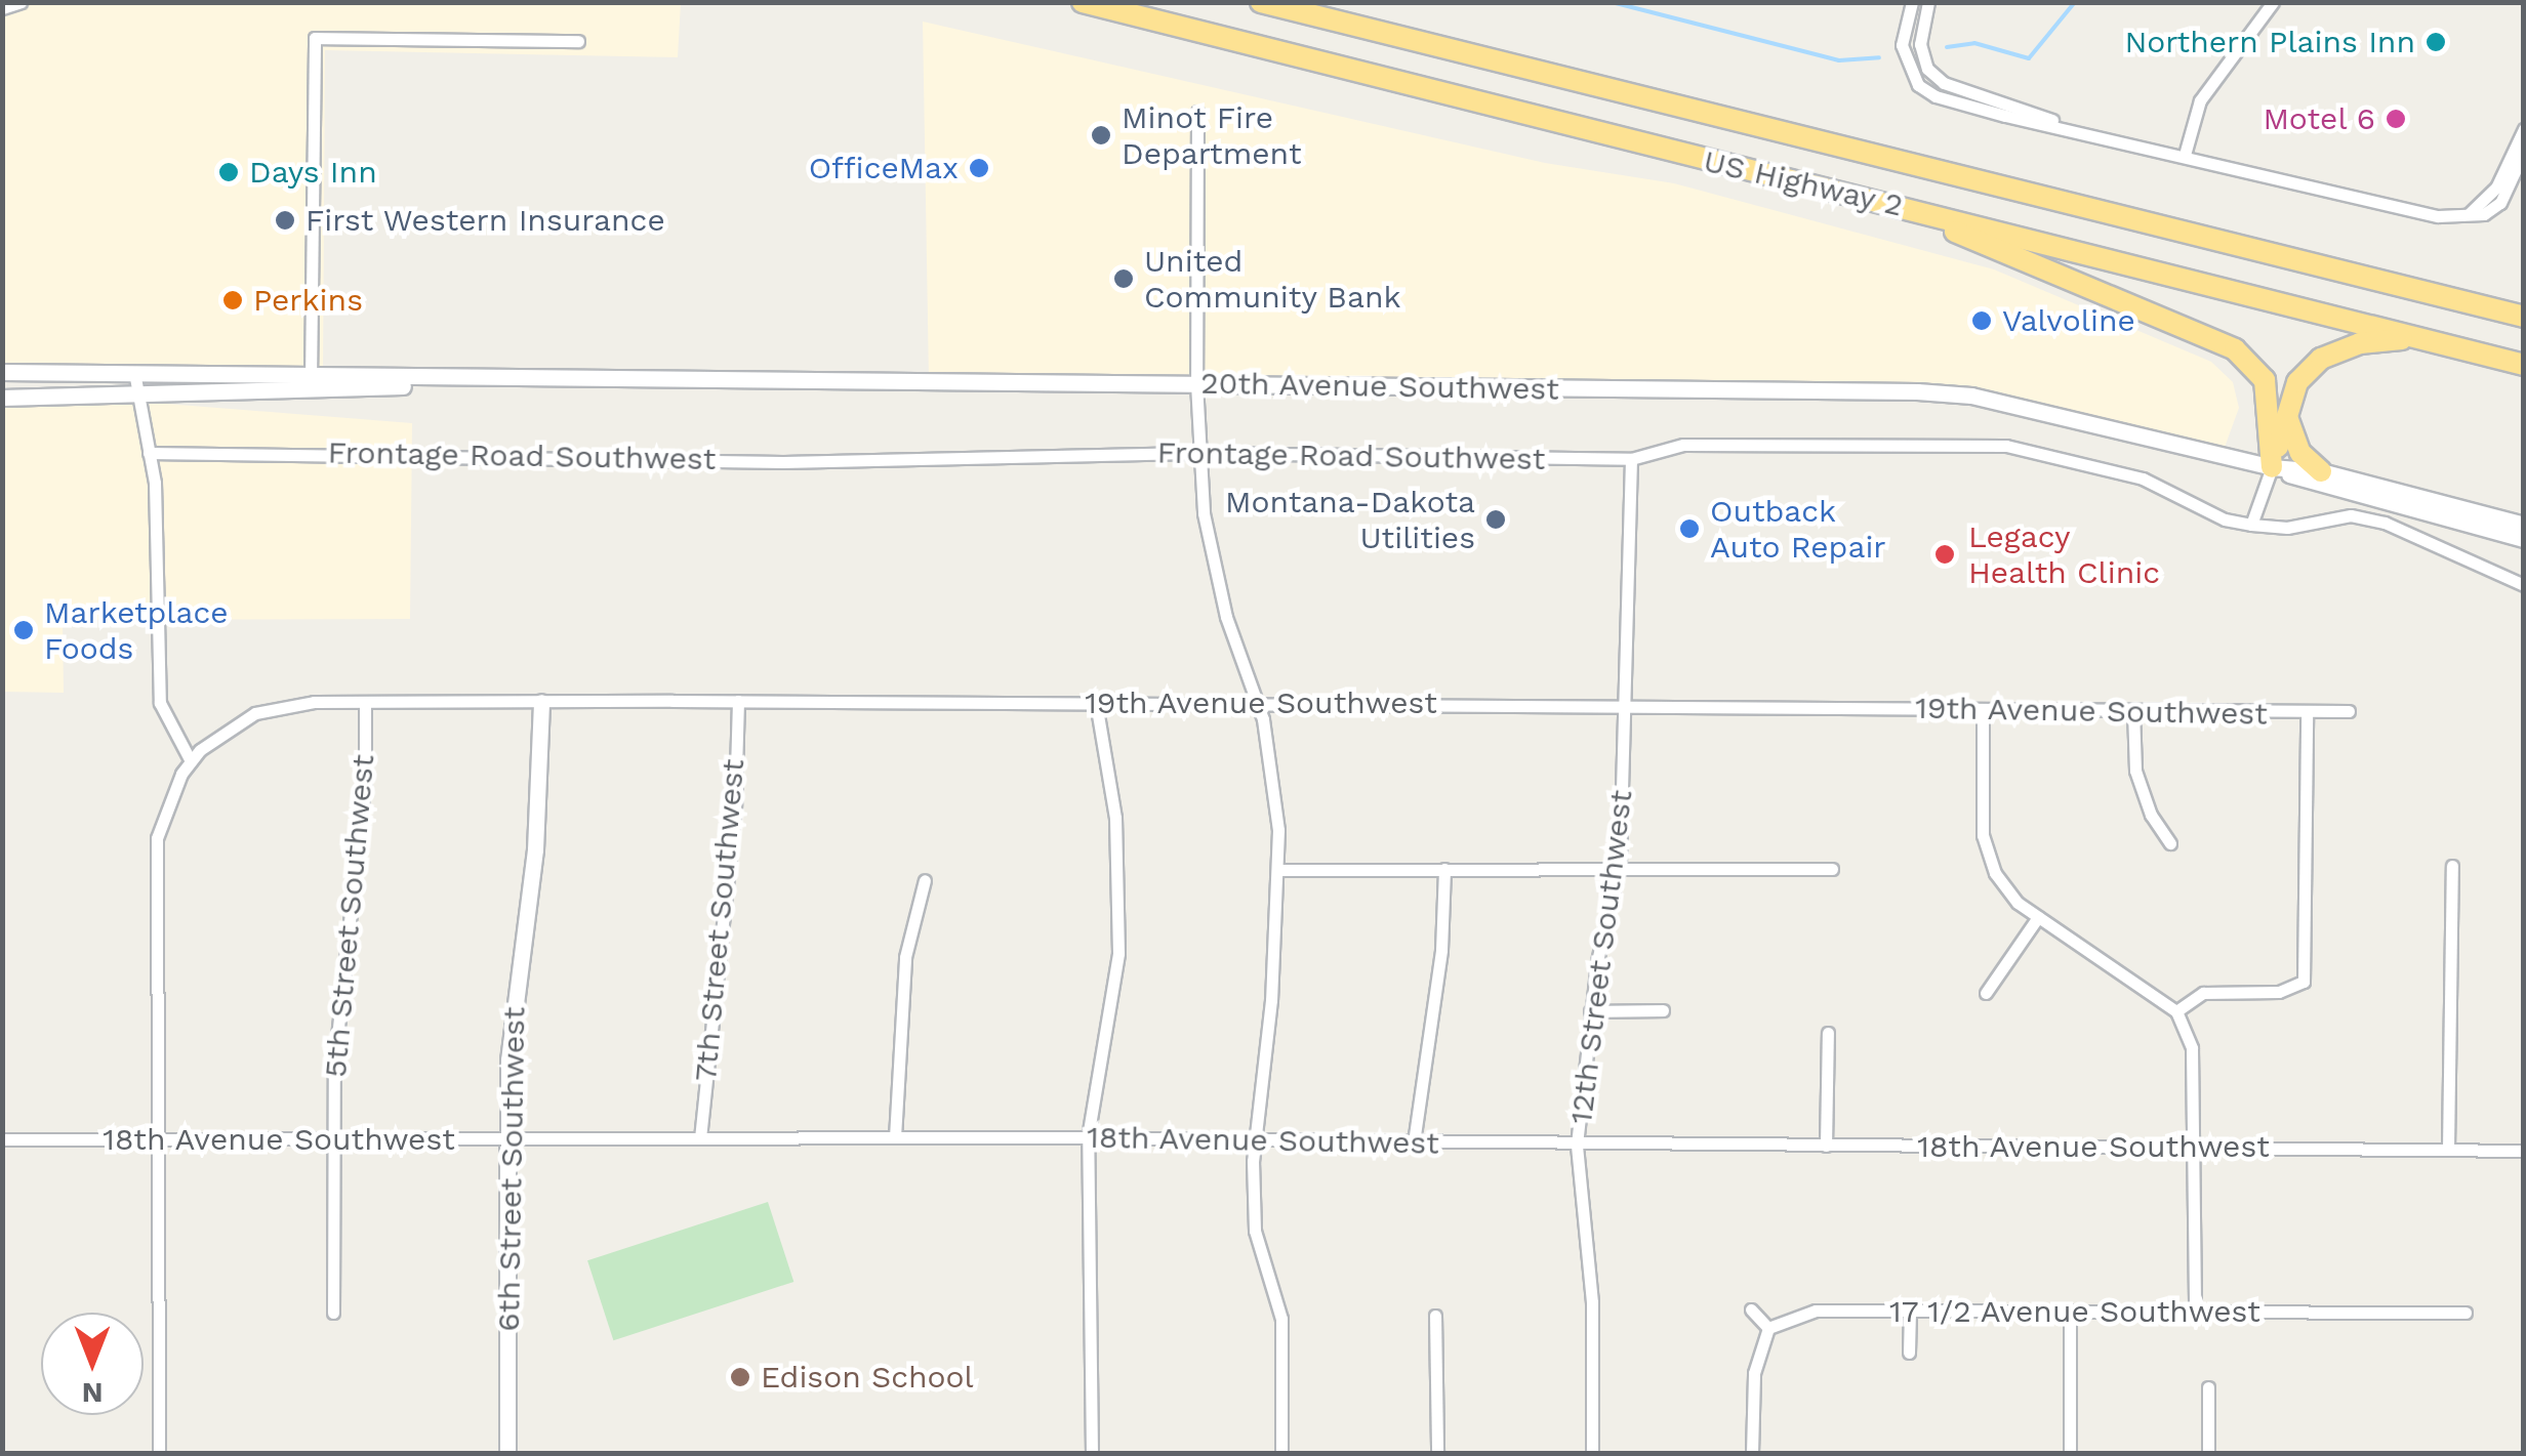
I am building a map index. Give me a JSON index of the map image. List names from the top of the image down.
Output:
{
  "streets": {
    "highway": ["US Highway 2"],
    "street": [
      "20th Avenue Southwest",
      "Frontage Road Southwest",
      "19th Avenue Southwest",
      "5th Street Southwest",
      "7th Street Southwest",
      "12th Street Southwest",
      "18th Avenue Southwest",
      "6th Street Southwest",
      "17 1/2 Avenue Southwest"
    ]
  },
  "crossings": [
    ["Frontage Road Southwest", "12th Street Southwest"],
    ["19th Avenue Southwest", "5th Street Southwest"],
    ["19th Avenue Southwest", "7th Street Southwest"],
    ["19th Avenue Southwest", "12th Street Southwest"],
    ["19th Avenue Southwest", "6th Street Southwest"],
    ["5th Street Southwest", "18th Avenue Southwest"],
    ["7th Street Southwest", "18th Avenue Southwest"],
    ["12th Street Southwest", "18th Avenue Southwest"],
    ["18th Avenue Southwest", "6th Street Southwest"]
  ],
  "places": [
    "Northern Plains Inn",
    "Motel 6",
    "Minot Fire Department",
    "OfficeMax",
    "Days Inn",
    "First Western Insurance",
    "United Community Bank",
    "Perkins",
    "Valvoline",
    "Montana-Dakota Utilities",
    "Outback Auto Repair",
    "Legacy Health Clinic",
    "Marketplace Foods",
    "Edison School"
  ],
  "north": "bottom"
}
